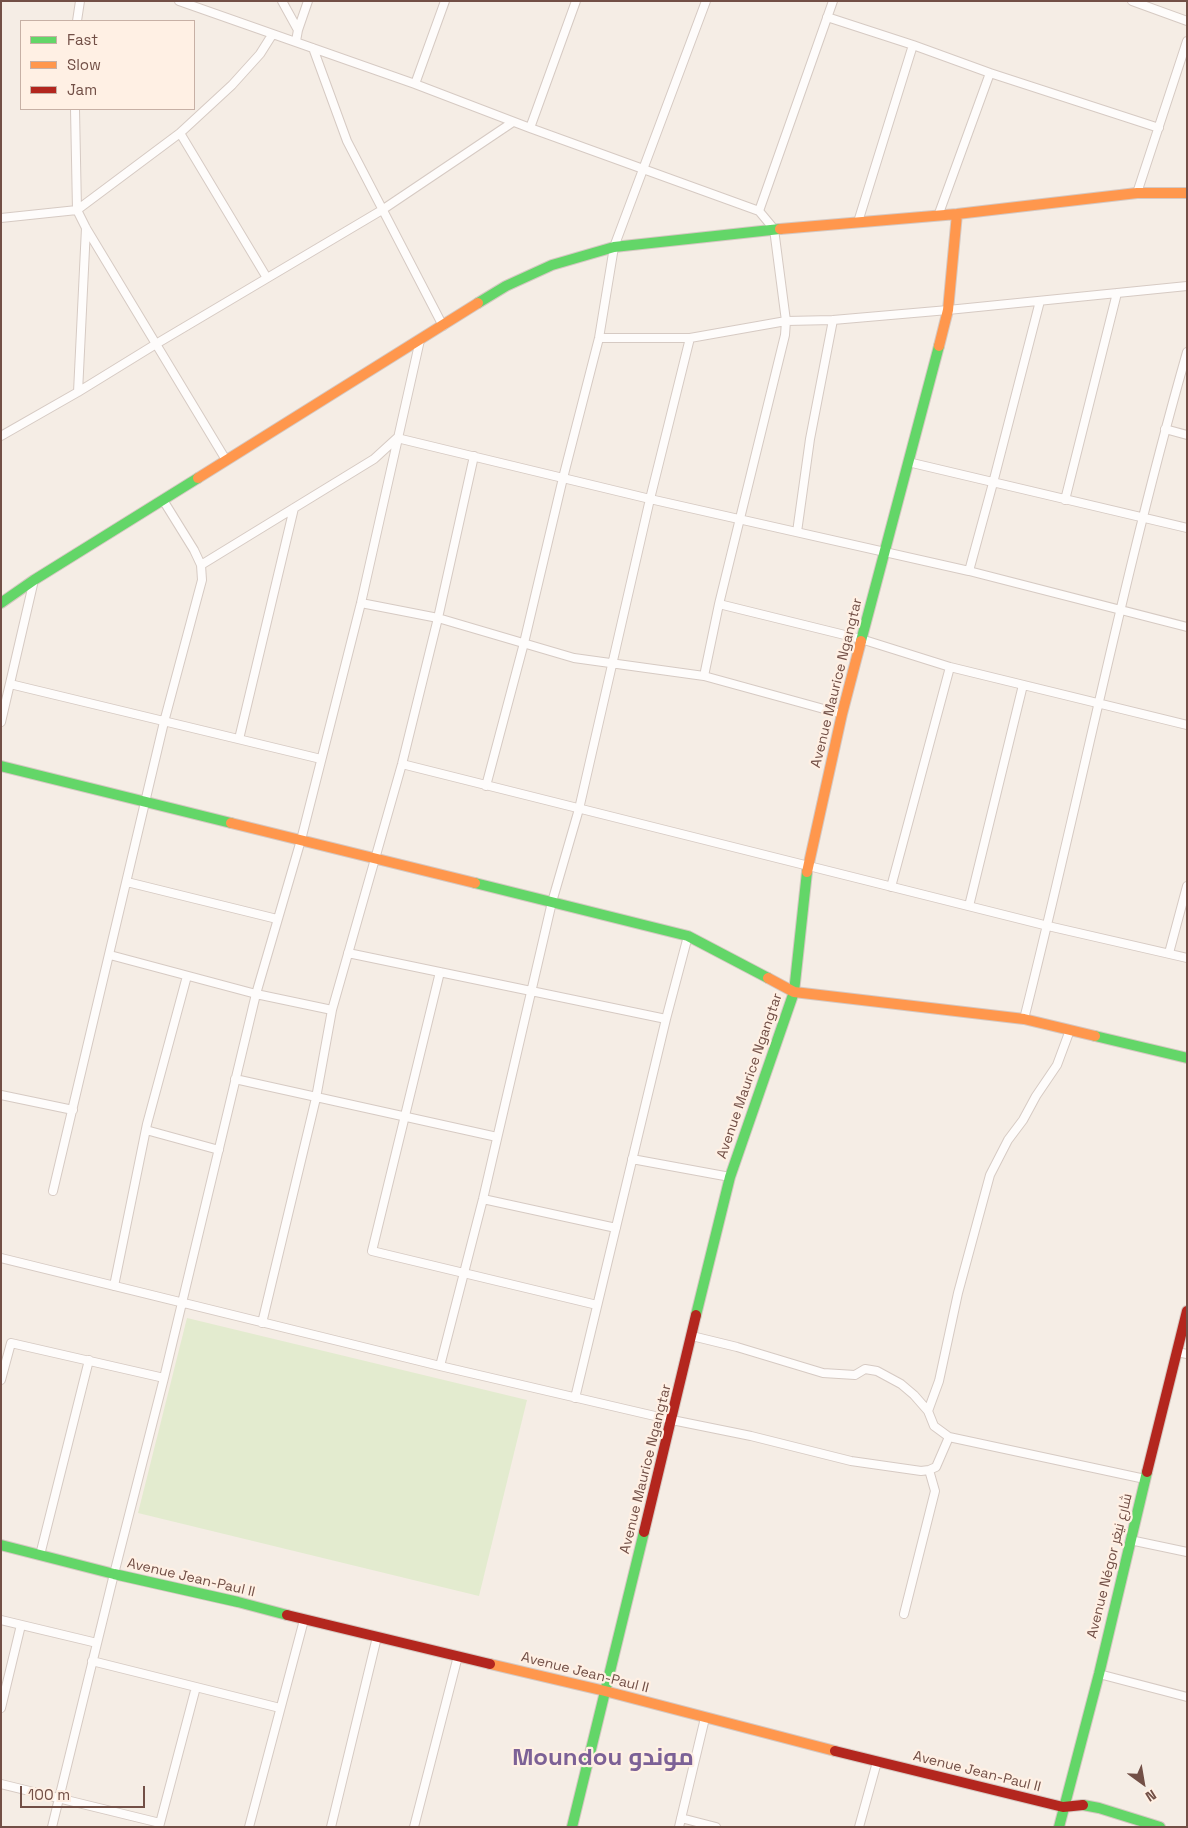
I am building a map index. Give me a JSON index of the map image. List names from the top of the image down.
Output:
{
  "streets": {
    "street": ["Avenue Maurice Ngangtar", "Avenue Négor شارع نيغر", "Avenue Jean-Paul II"]
  },
  "crossings": [
    ["Avenue Maurice Ngangtar", "Avenue Jean-Paul II"],
    ["Avenue Négor شارع نيغر", "Avenue Jean-Paul II"]
  ],
  "districts": ["Moundou موندو"],
  "legend": ["Fast", "Slow", "Jam"],
  "scale_bar": "100 m",
  "north": "bottom right"
}
